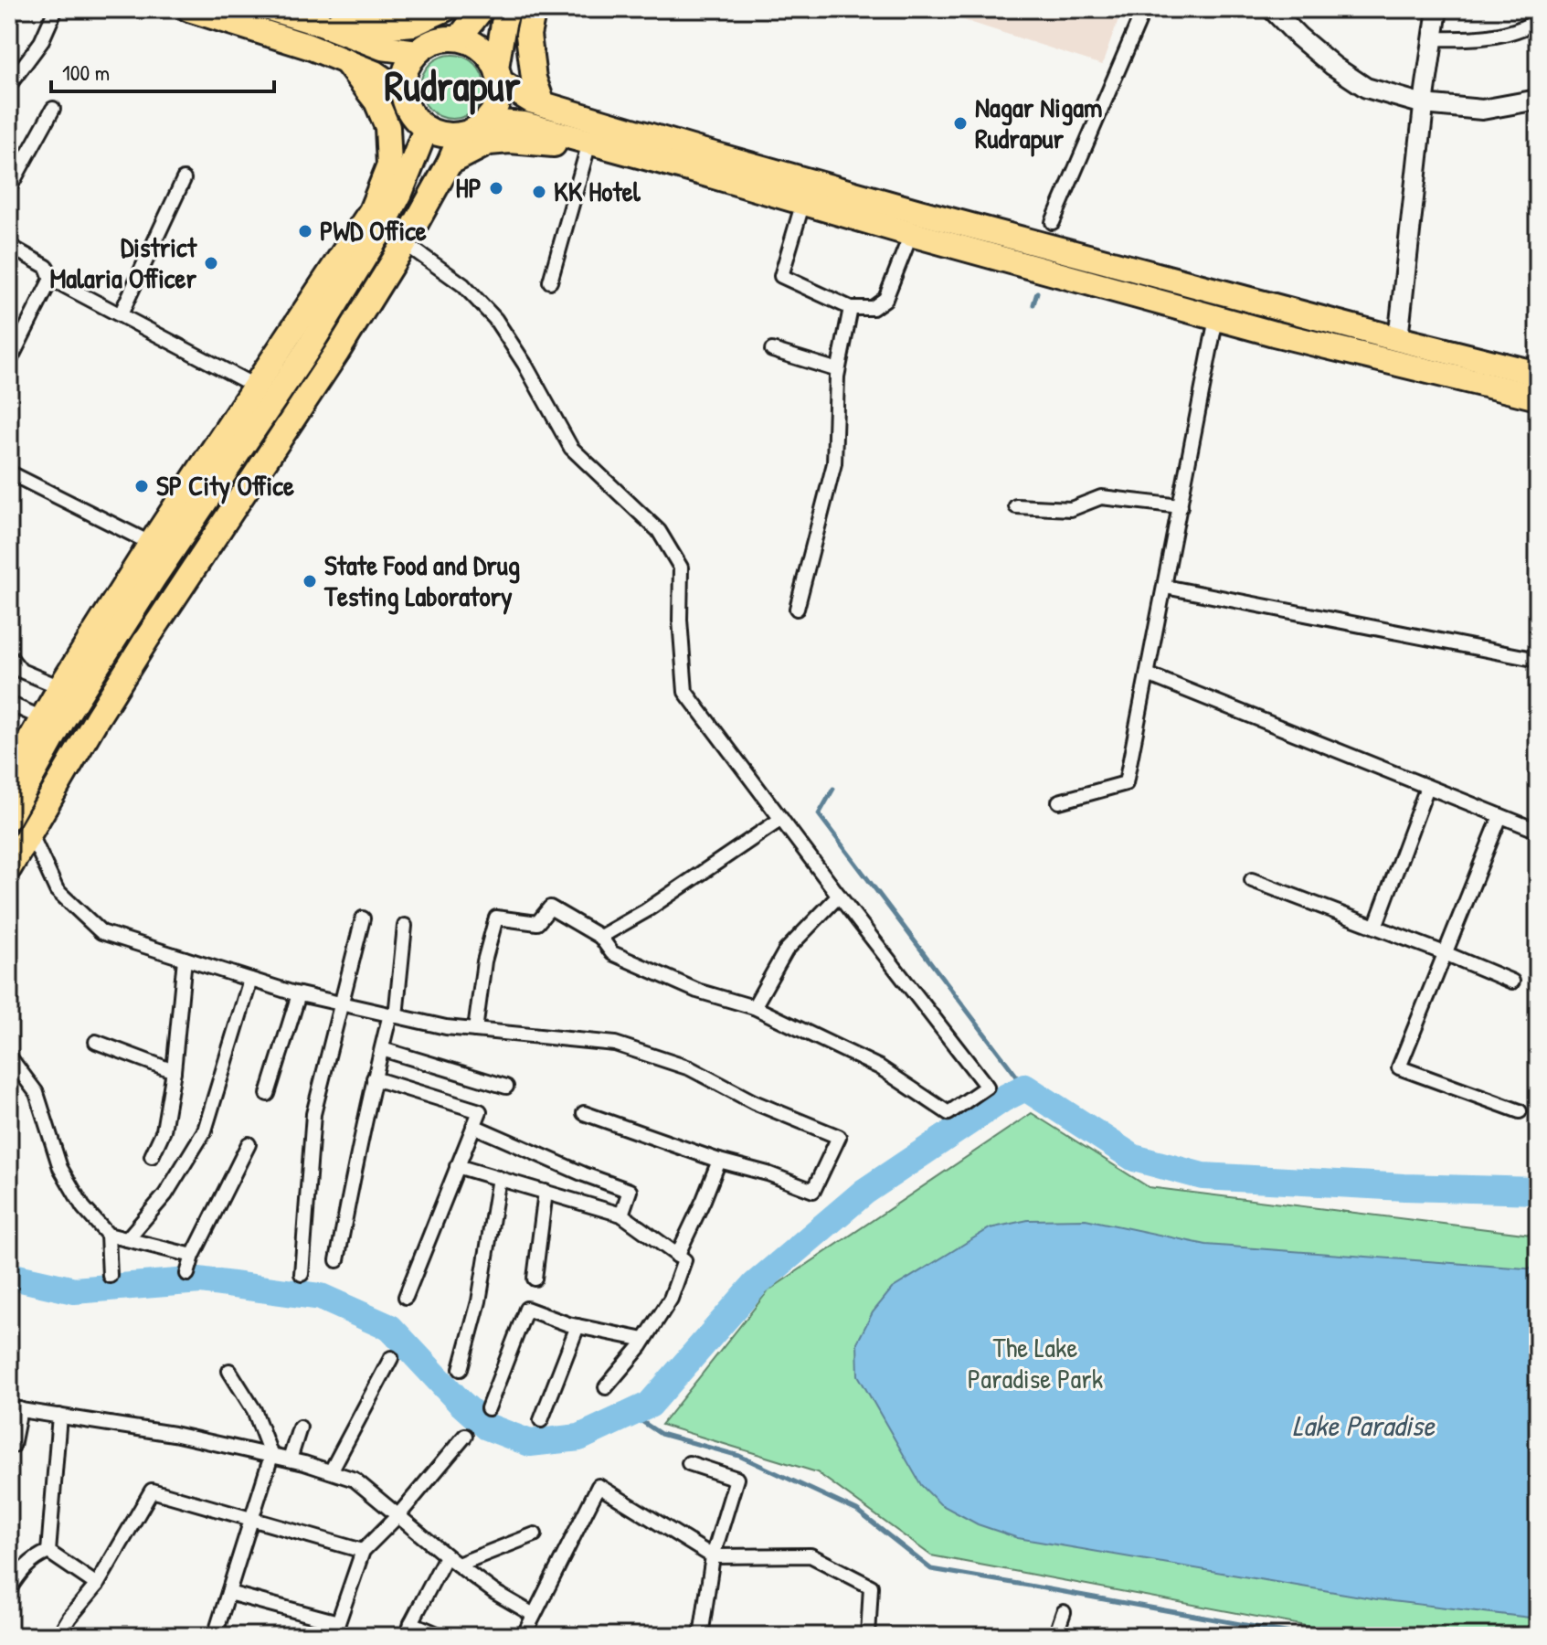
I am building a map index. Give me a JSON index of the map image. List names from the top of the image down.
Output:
{
  "districts": ["Rudrapur"],
  "water": ["Lake Paradise"],
  "parks": ["The Lake Paradise Park"],
  "places": [
    "Nagar Nigam Rudrapur",
    "HP",
    "KK Hotel",
    "PWD Office",
    "District Malaria Officer",
    "SP City Office",
    "State Food and Drug Testing Laboratory"
  ],
  "scale_bar": "100 m"
}
